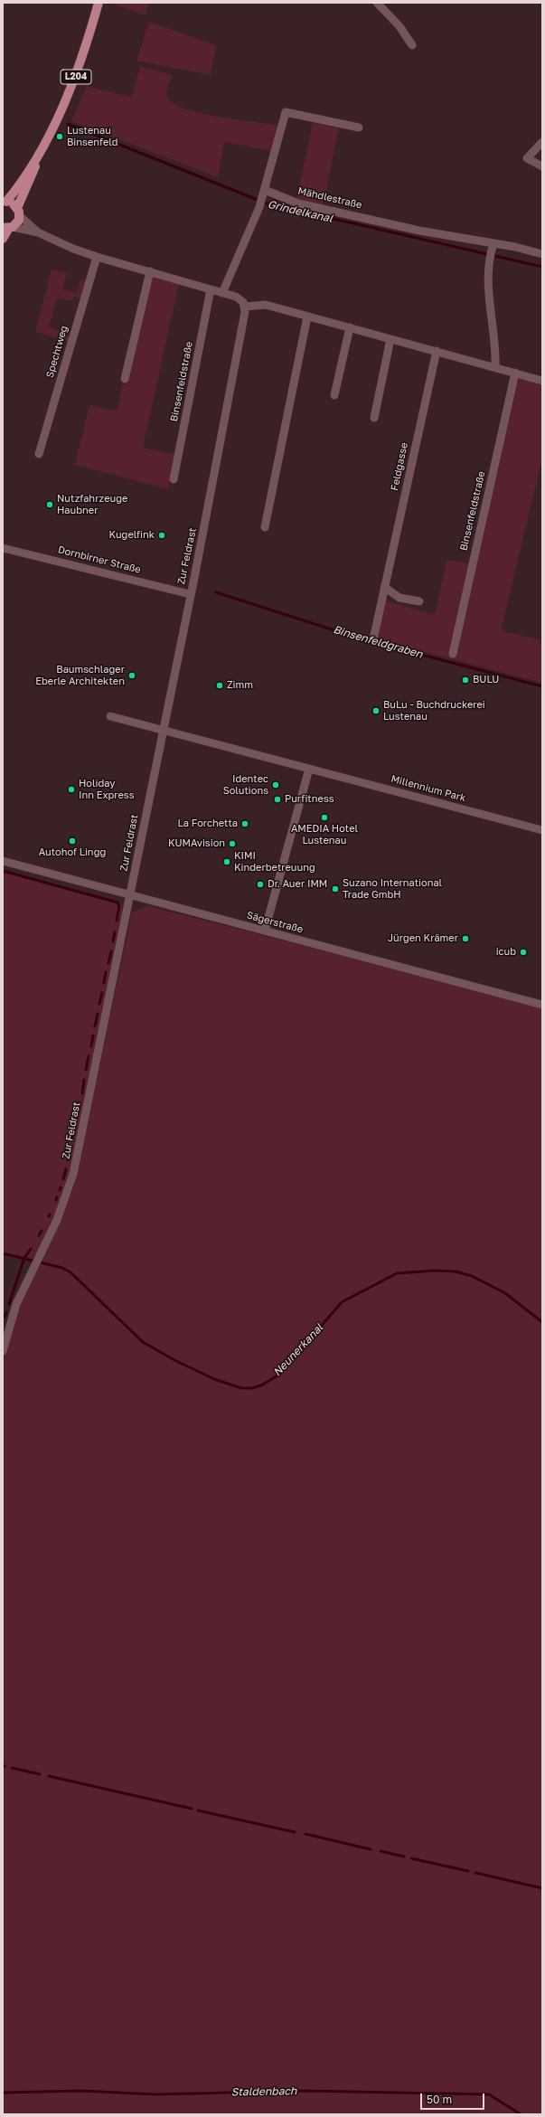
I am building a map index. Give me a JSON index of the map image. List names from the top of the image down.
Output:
{
  "streets": {
    "main road": ["L204"],
    "street": [
      "Mähdlestraße",
      "Spechtweg",
      "Binsenfeldstraße",
      "Feldgasse",
      "Zur Feldrast",
      "Dornbirner Straße",
      "Millennium Park",
      "Sägerstraße"
    ]
  },
  "crossings": [
    ["Zur Feldrast", "Dornbirner Straße"],
    ["Zur Feldrast", "Millennium Park"],
    ["Zur Feldrast", "Sägerstraße"]
  ],
  "water": [
    "Grindelkanal",
    "Binsenfeldgraben",
    "Neunerkanal",
    "Staldenbach"
  ],
  "places": [
    "Lustenau Binsenfeld",
    "Nutzfahrzeuge Haubner",
    "Kugelfink",
    "Baumschlager Eberle Architekten",
    "BULU",
    "Zimm",
    "BuLu - Buchdruckerei Lustenau",
    "Identec Solutions",
    "Holiday Inn Express",
    "Purfitness",
    "AMEDIA Hotel Lustenau",
    "La Forchetta",
    "Autohof Lingg",
    "KUMAvision",
    "KIMI Kinderbetreuung",
    "Dr. Auer IMM",
    "Suzano International Trade GmbH",
    "Jürgen Krämer",
    "icub"
  ],
  "scale_bar": "50 m"
}
